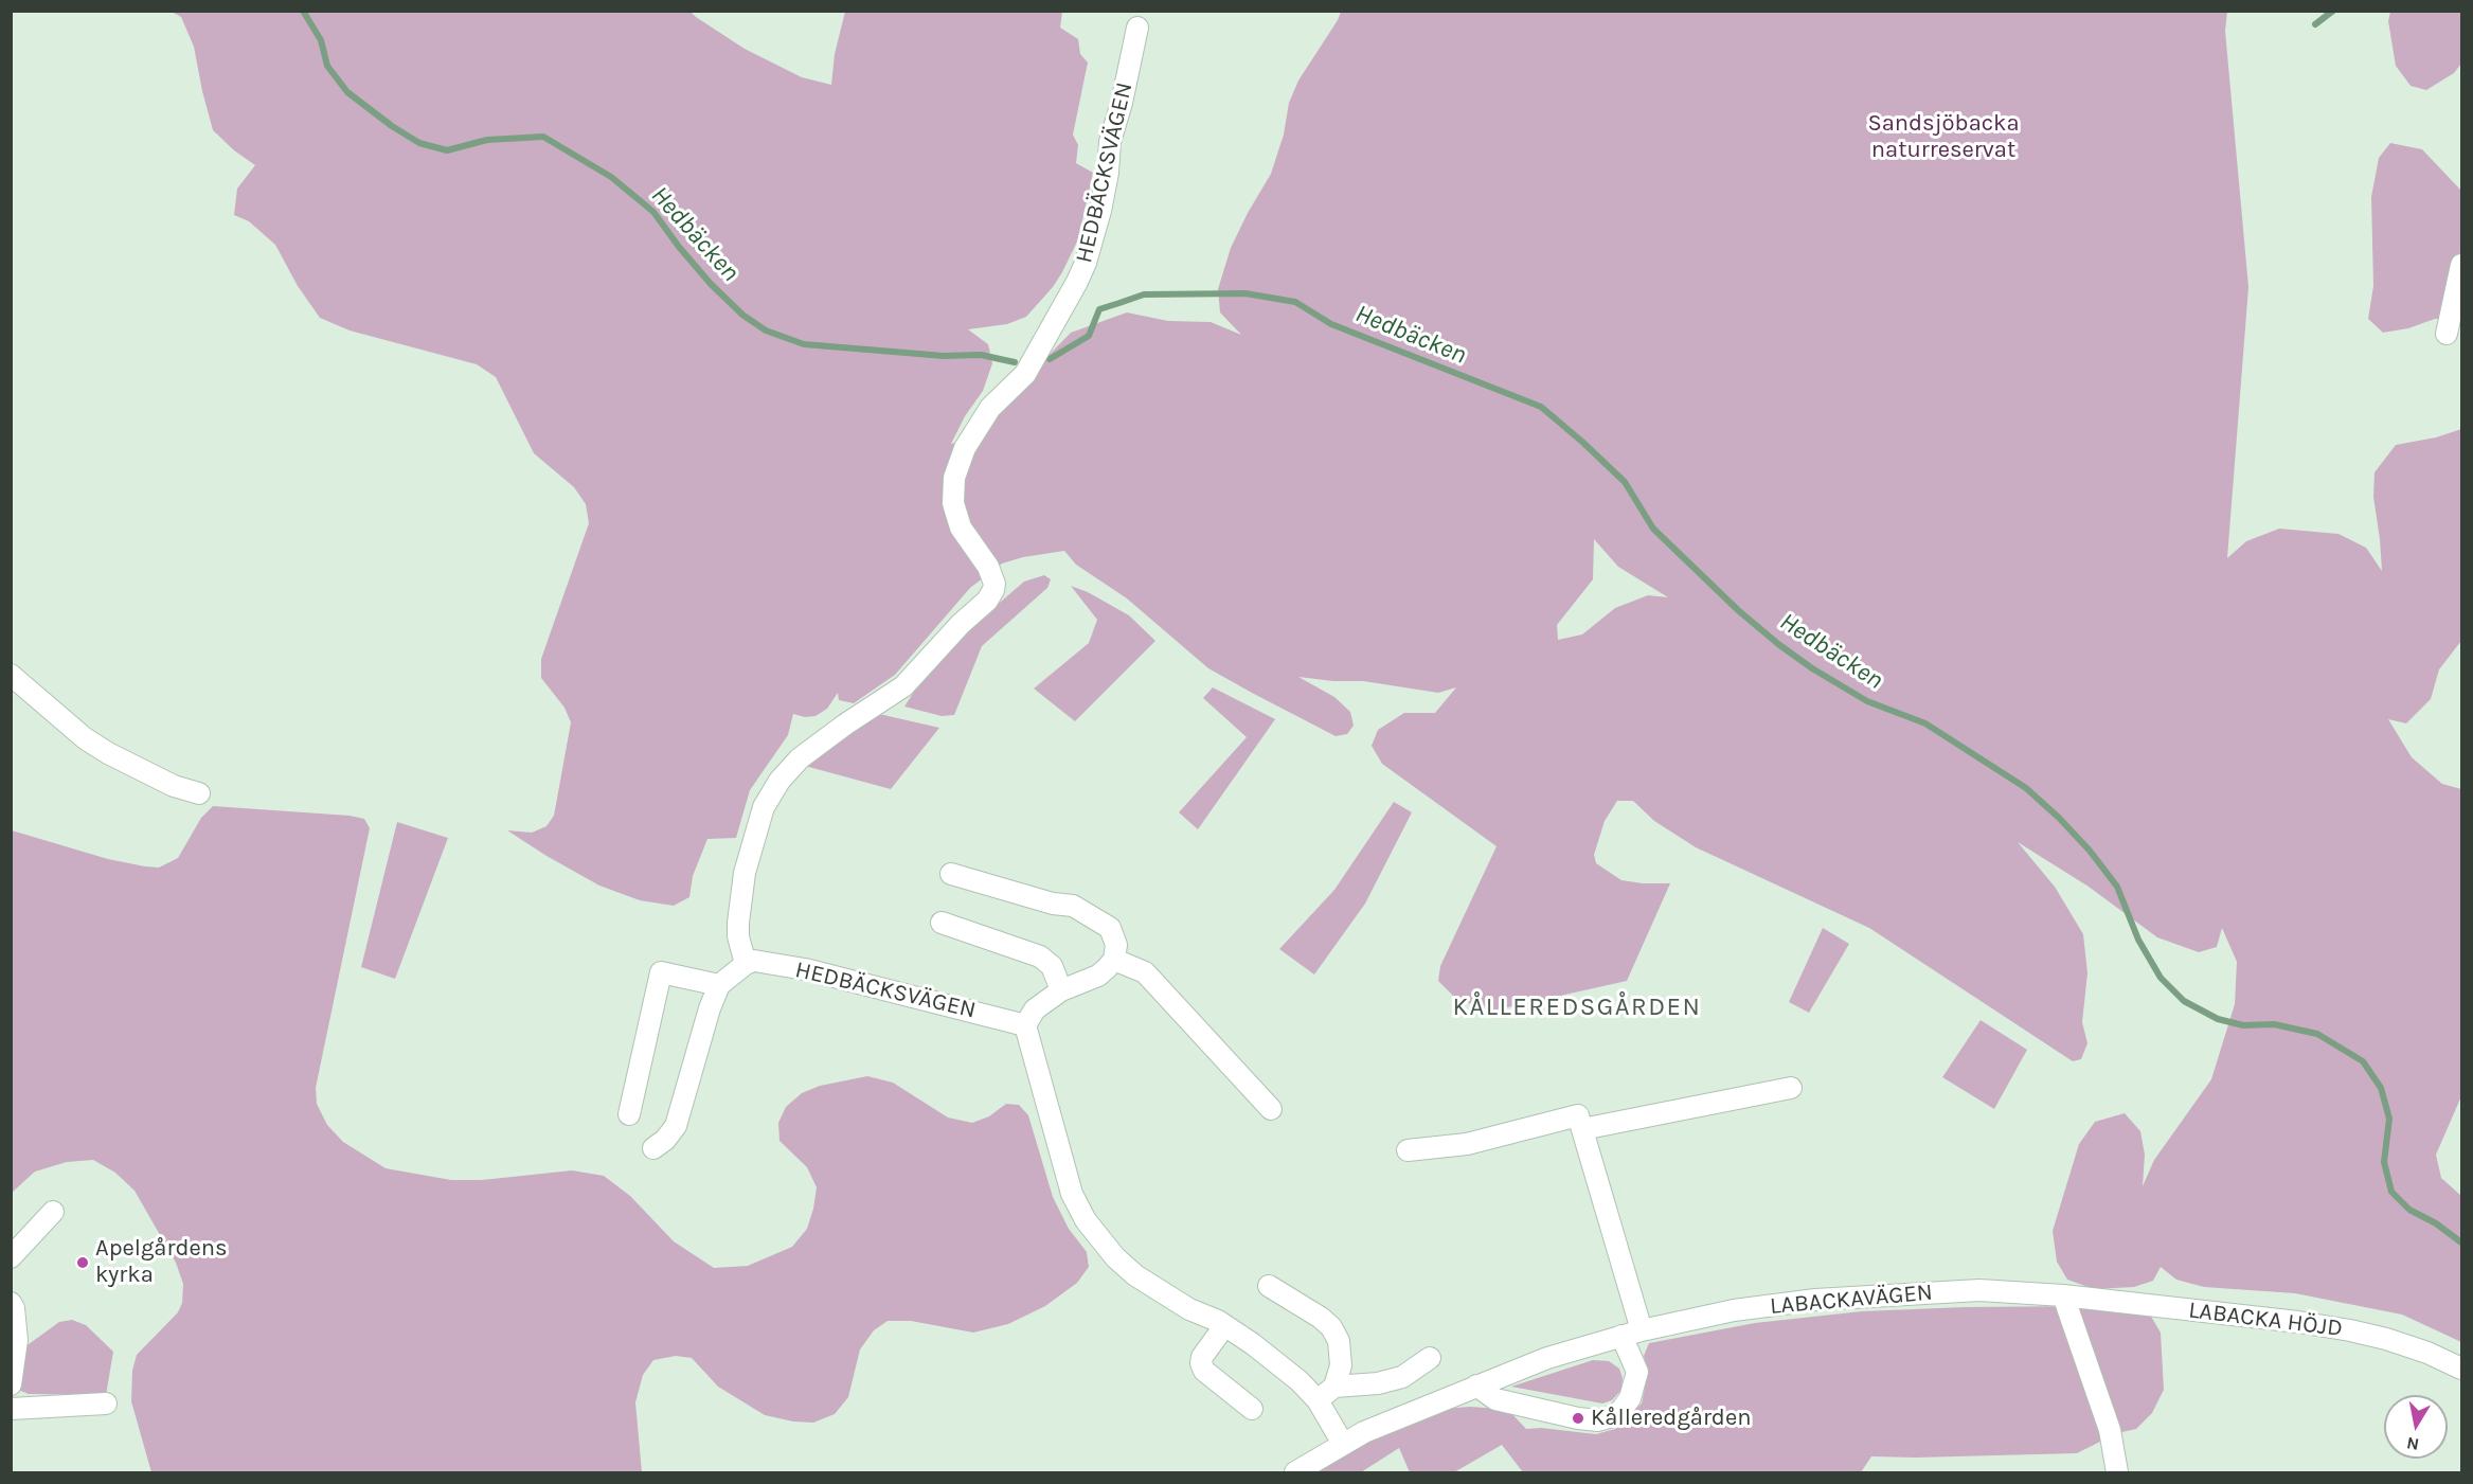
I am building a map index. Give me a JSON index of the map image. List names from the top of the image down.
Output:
{
  "streets": {
    "street": ["HEDBÄCKSVÄGEN", "LABACKAVÄGEN", "LABACKA HÖJD"]
  },
  "crossings": [
    ["LABACKAVÄGEN", "LABACKA HÖJD"]
  ],
  "districts": ["KÅLLEREDSGÅRDEN"],
  "water": ["Hedbäcken"],
  "parks": ["Sandsjöbacka naturreservat"],
  "places": ["Apelgårdens kyrka", "Kålleredgården"],
  "north": "bottom"
}
